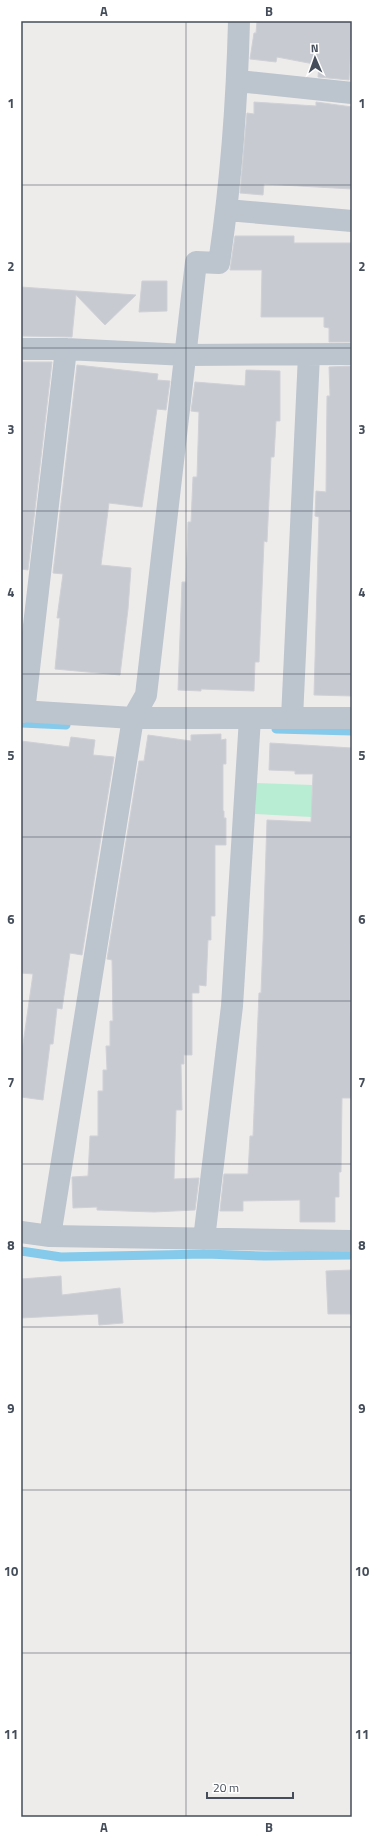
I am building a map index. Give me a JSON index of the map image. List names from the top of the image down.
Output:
{
  "scale_bar": "20 m",
  "north": "top",
  "grid": {
    "columns": ["A", "B"],
    "rows": [
      "1",
      "2",
      "3",
      "4",
      "5",
      "6",
      "7",
      "8",
      "9",
      "10",
      "11"
    ]
  }
}
